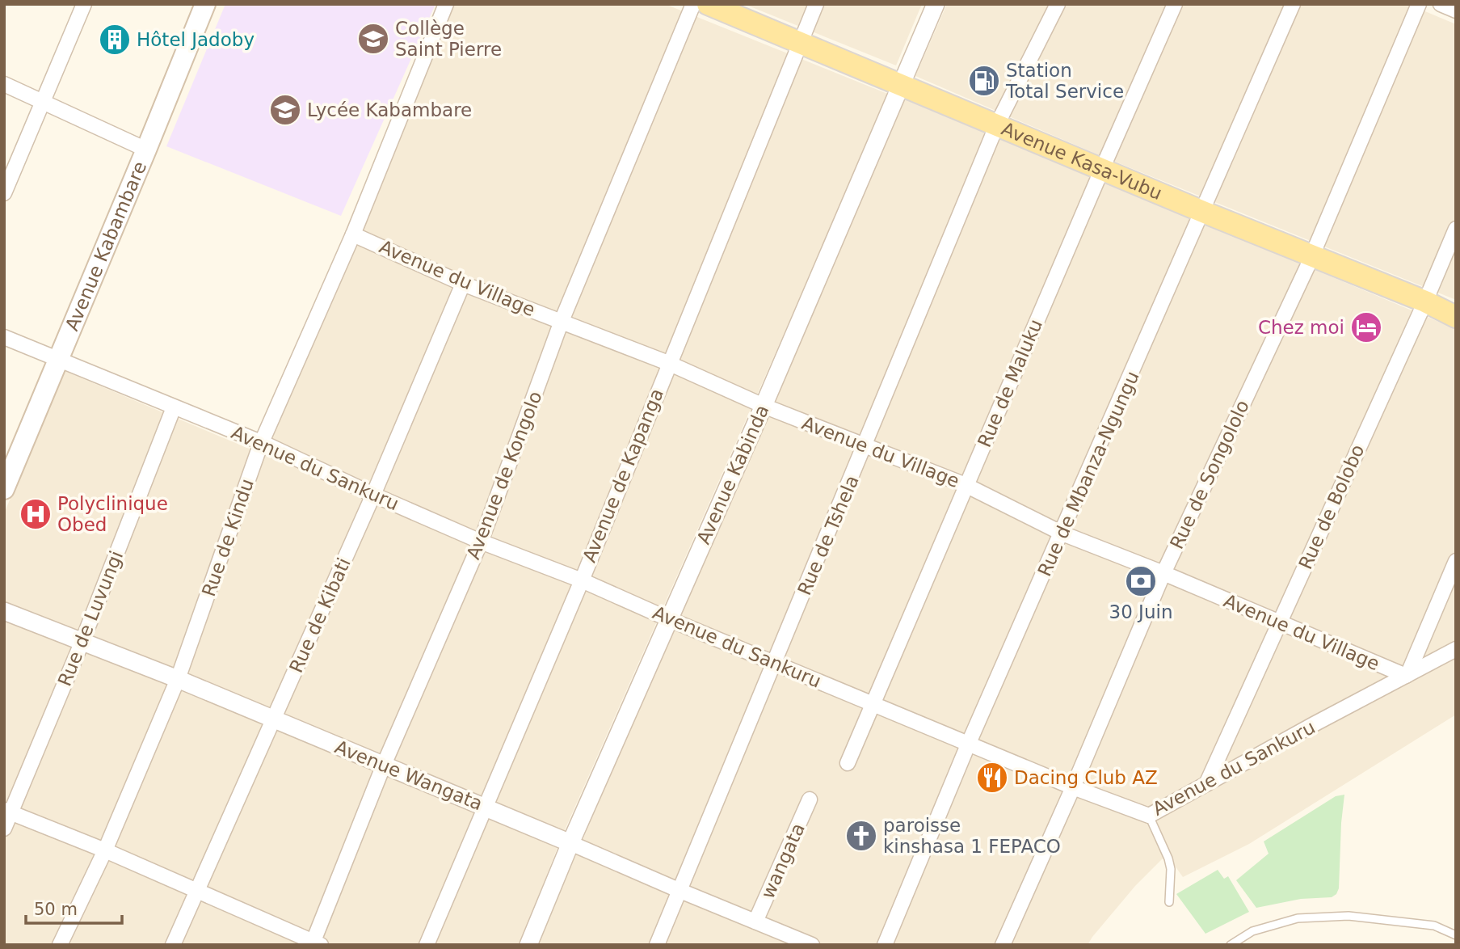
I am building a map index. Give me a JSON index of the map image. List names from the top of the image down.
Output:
{
  "streets": {
    "main road": ["Avenue Kasa-Vubu", "Avenue Kabambare"],
    "street": [
      "Avenue du Village",
      "Rue de Maluku",
      "Avenue du Sankuru",
      "Rue de Mbanza-Ngungu",
      "Avenue Kabinda",
      "Rue de Songololo",
      "Avenue de Kongolo",
      "Avenue de Kapanga",
      "Rue de Bolobo",
      "Rue de Tshela",
      "Rue de Kindu",
      "Rue de Kibati",
      "Rue de Luvungi",
      "Avenue Wangata",
      "wangata"
    ]
  },
  "crossings": [
    ["Avenue Kasa-Vubu", "Rue de Maluku"],
    ["Avenue Kasa-Vubu", "Rue de Mbanza-Ngungu"],
    ["Avenue Kasa-Vubu", "Avenue Kabinda"],
    ["Avenue Kasa-Vubu", "Rue de Songololo"],
    ["Avenue Kasa-Vubu", "Avenue de Kapanga"],
    ["Avenue Kasa-Vubu", "Rue de Bolobo"],
    ["Avenue Kasa-Vubu", "Rue de Tshela"],
    ["Avenue Kabambare", "Avenue du Sankuru"],
    ["Avenue du Village", "Rue de Maluku"],
    ["Avenue du Village", "Avenue du Sankuru"],
    ["Avenue du Village", "Rue de Mbanza-Ngungu"],
    ["Avenue du Village", "Avenue Kabinda"],
    ["Avenue du Village", "Rue de Songololo"],
    ["Avenue du Village", "Avenue de Kongolo"],
    ["Avenue du Village", "Avenue de Kapanga"],
    ["Avenue du Village", "Rue de Bolobo"],
    ["Avenue du Village", "Rue de Tshela"],
    ["Avenue du Village", "Rue de Kindu"],
    ["Avenue du Village", "Rue de Kibati"],
    ["Rue de Maluku", "Avenue du Sankuru"],
    ["Avenue du Sankuru", "Rue de Mbanza-Ngungu"],
    ["Avenue du Sankuru", "Avenue Kabinda"],
    ["Avenue du Sankuru", "Rue de Songololo"],
    ["Avenue du Sankuru", "Avenue de Kongolo"],
    ["Avenue du Sankuru", "Avenue de Kapanga"],
    ["Avenue du Sankuru", "Rue de Bolobo"],
    ["Avenue du Sankuru", "Rue de Tshela"],
    ["Avenue du Sankuru", "Rue de Kindu"],
    ["Avenue du Sankuru", "Rue de Kibati"],
    ["Avenue du Sankuru", "Rue de Luvungi"],
    ["Avenue Kabinda", "Avenue Wangata"],
    ["Avenue de Kongolo", "Avenue Wangata"],
    ["Avenue de Kapanga", "Avenue Wangata"],
    ["Rue de Tshela", "Avenue Wangata"],
    ["Rue de Kindu", "Avenue Wangata"],
    ["Rue de Kibati", "Avenue Wangata"],
    ["Rue de Luvungi", "Avenue Wangata"],
    ["Avenue Wangata", "wangata"]
  ],
  "places": {
    "school or university": ["Collège Saint Pierre", "Lycée Kabambare"],
    "building": ["Hôtel Jadoby"],
    "fuel station": ["Station Total Service"],
    "hotel": ["Chez moi"],
    "hospital": ["Polyclinique Obed"],
    "bank": ["30 Juin"],
    "restaurant": ["Dacing Club AZ"],
    "church": ["paroisse kinshasa 1 FEPACO"]
  },
  "scale_bar": "50 m"
}
